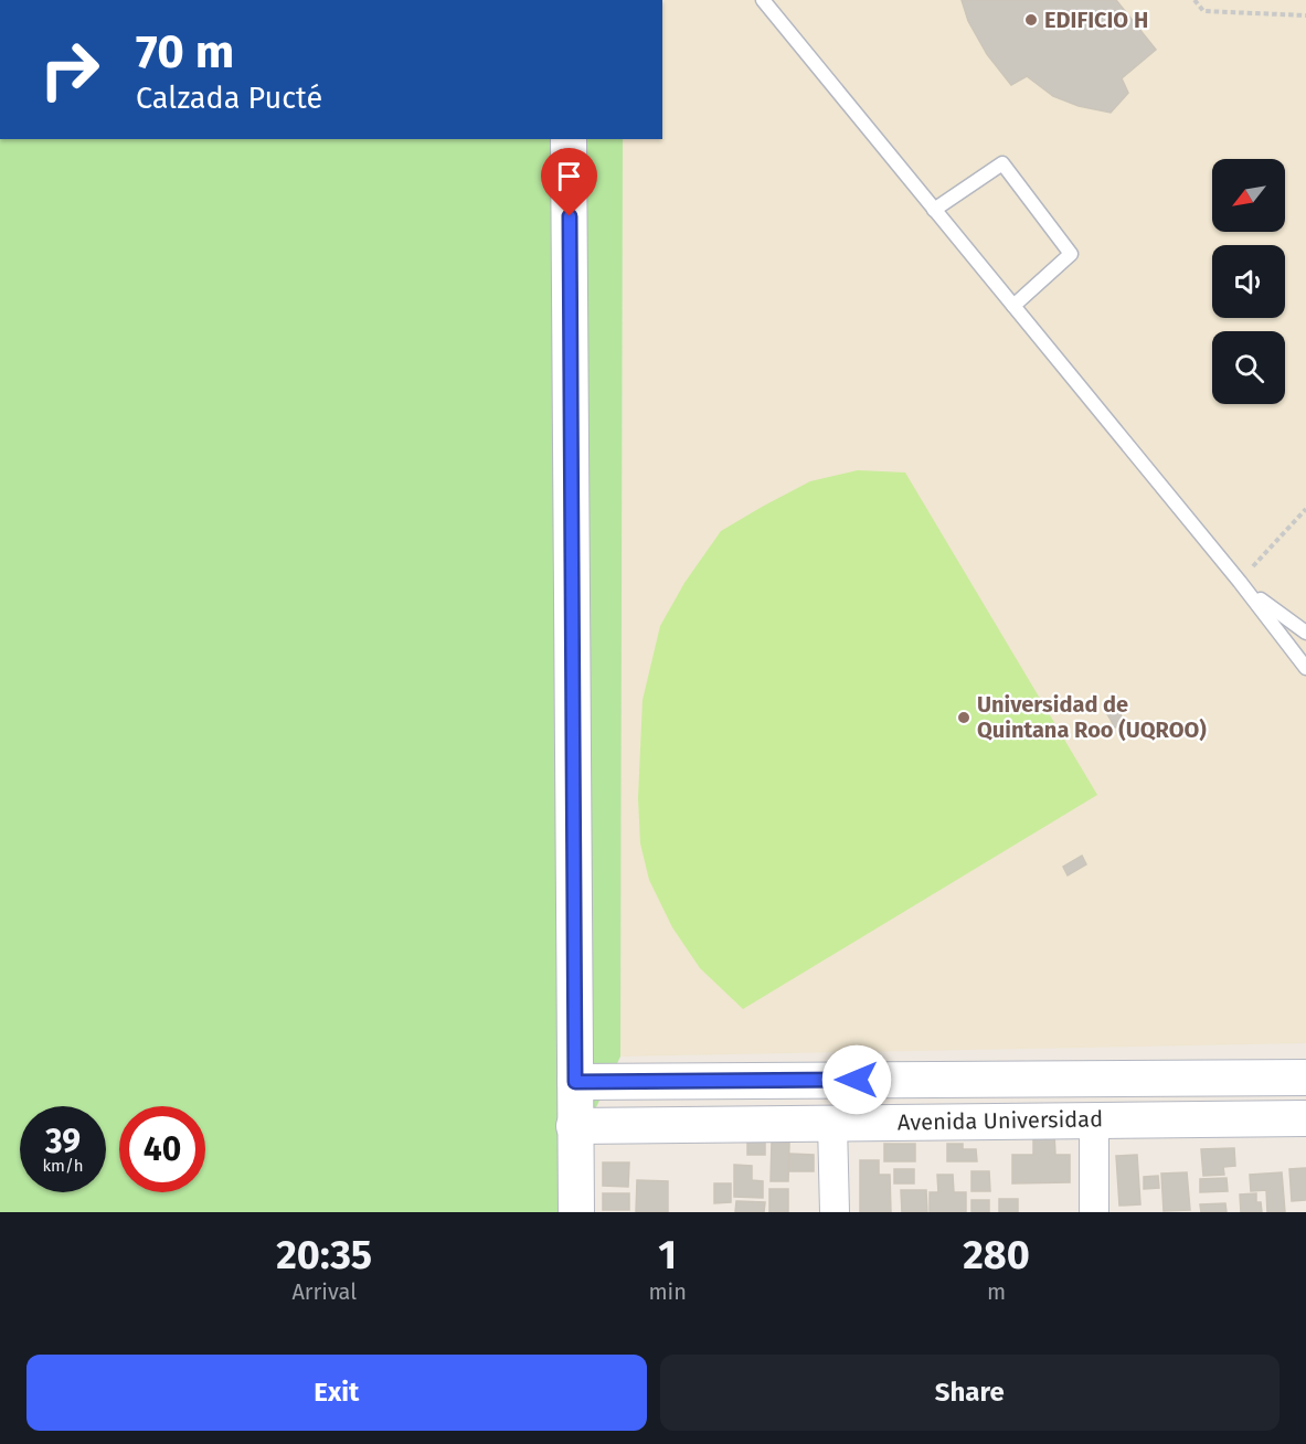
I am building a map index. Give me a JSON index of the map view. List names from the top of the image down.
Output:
{
  "streets": {
    "street": ["Avenida Universidad"]
  },
  "places": ["EDIFICIO H", "Universidad de Quintana Roo (UQROO)"],
  "north": "bottom left",
  "page": {
    "turn": ["70 m", "Calzada Pucté"],
    "speed": "39 km/h",
    "limit": "40",
    "eta": [
      "20:35",
      "Arrival",
      "1",
      "min",
      "280",
      "m"
    ],
    "buttons": ["Exit", "Share"]
  }
}
